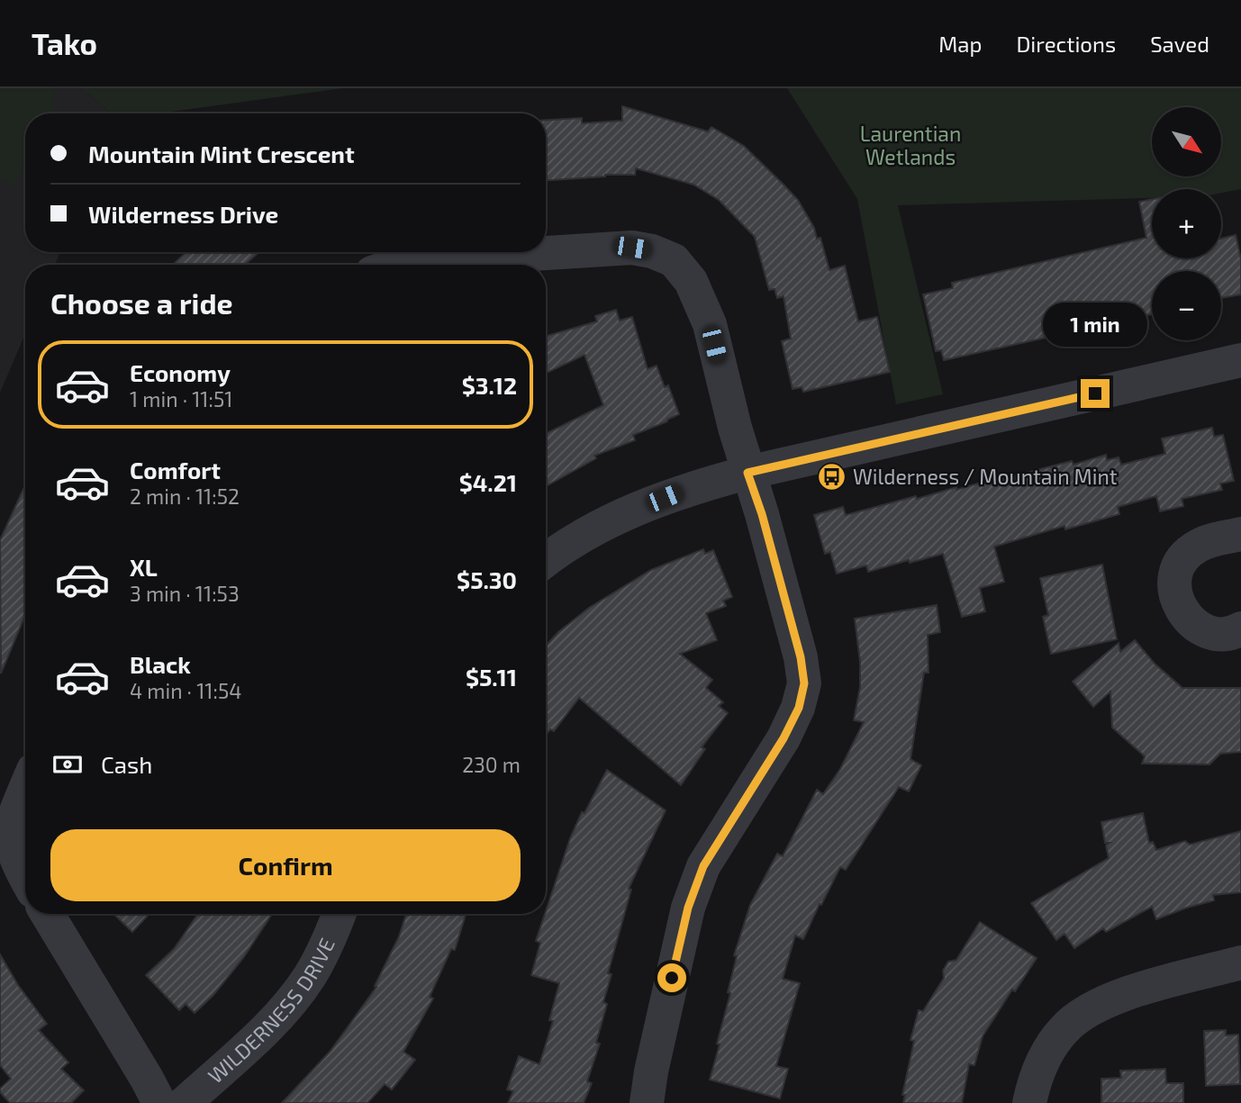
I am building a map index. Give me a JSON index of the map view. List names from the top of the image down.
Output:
{
  "streets": {
    "street": ["WILDERNESS DRIVE"]
  },
  "parks": ["Laurentian Wetlands"],
  "places": {
    "bus stop": ["Wilderness / Mountain Mint"]
  },
  "north": "bottom right",
  "page": {
    "header": "Tako",
    "nav": ["Map", "Directions", "Saved"],
    "map_buttons": ["+", "−"],
    "banner": ["Mountain Mint Crescent", "Wilderness Drive"],
    "heading": "Choose a ride",
    "bubble": "1 min",
    "list": [
      {
        "name": "Economy",
        "note": "1 min · 11:51",
        "value": "$3.12"
      },
      {
        "name": "Comfort",
        "note": "2 min · 11:52",
        "value": "$4.21"
      },
      {
        "name": "XL",
        "note": "3 min · 11:53",
        "value": "$5.30"
      },
      {
        "name": "Black",
        "note": "4 min · 11:54",
        "value": "$5.11"
      }
    ],
    "pay": ["Cash", "230 m"],
    "buttons": "Confirm"
  }
}
